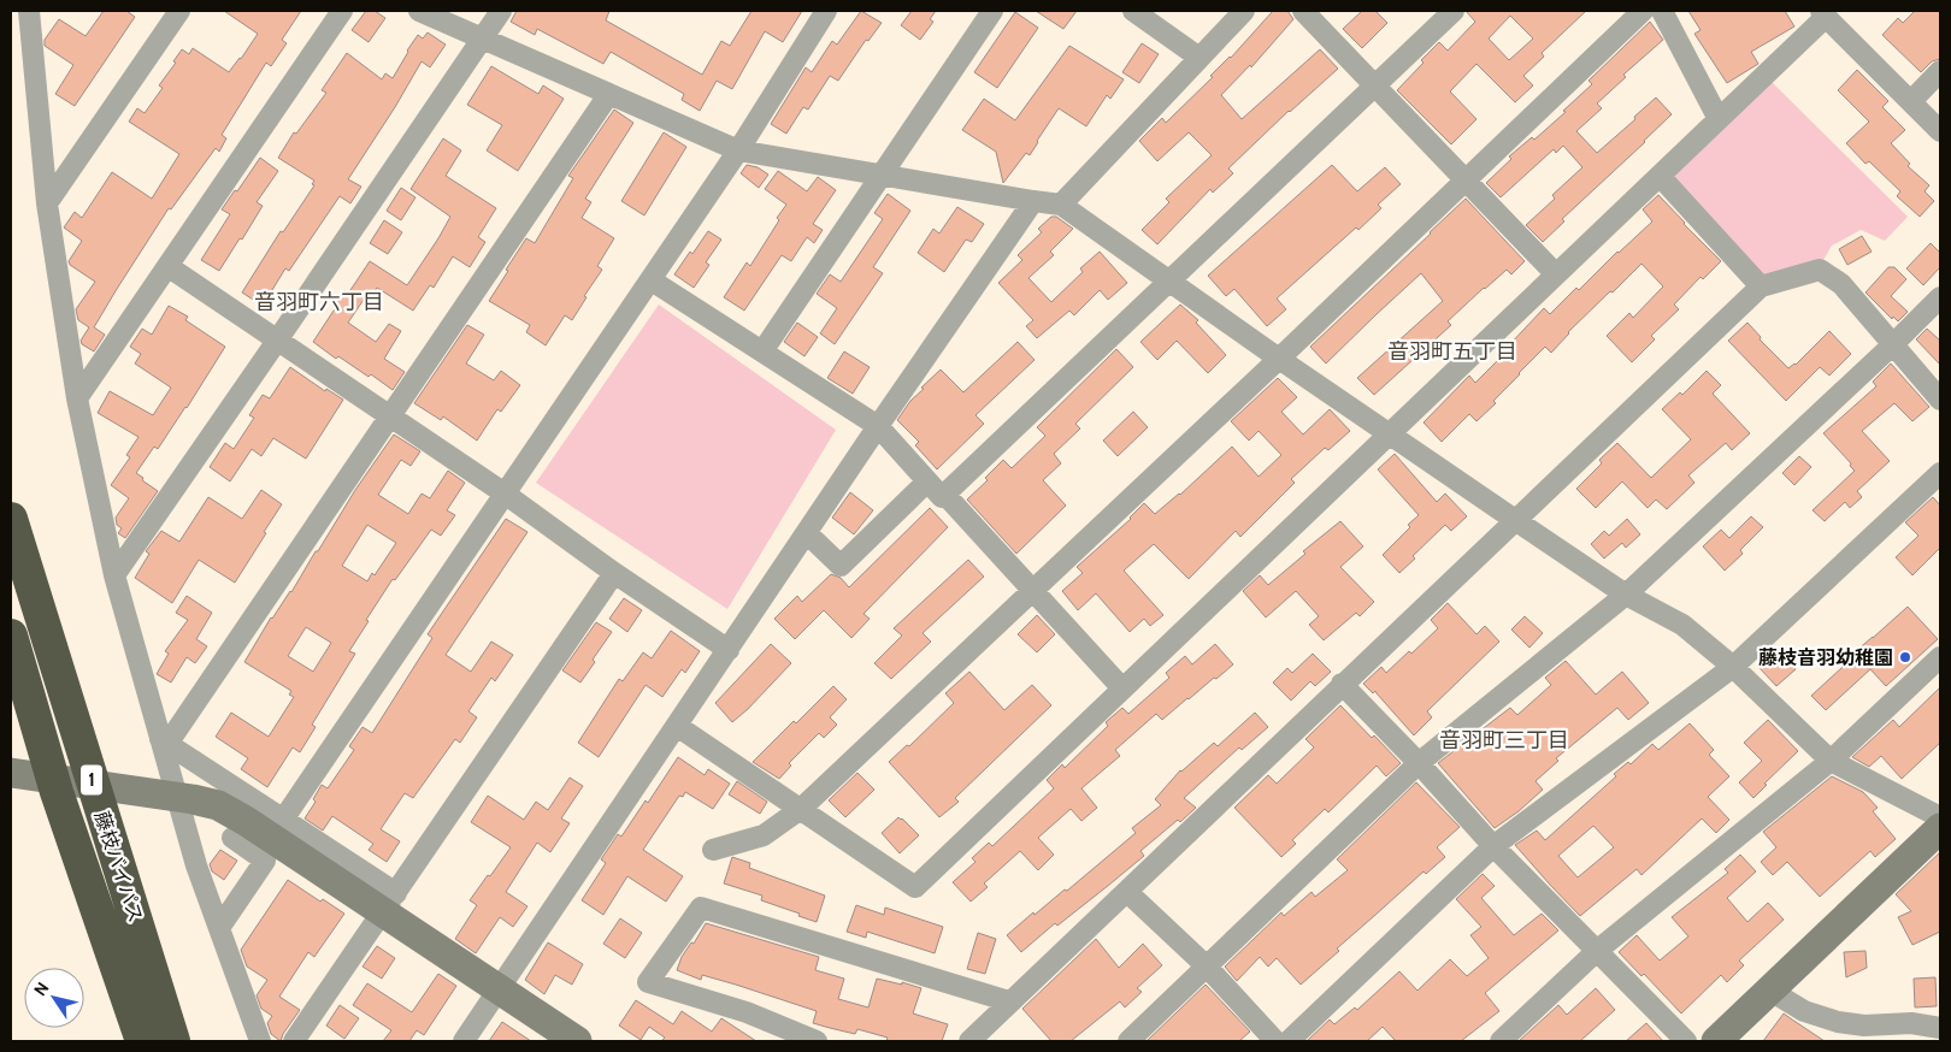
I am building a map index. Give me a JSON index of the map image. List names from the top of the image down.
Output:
{
  "streets": {
    "highway": ["1", "藤枝バイパス"]
  },
  "districts": ["音羽町六丁目", "音羽町五丁目", "音羽町三丁目"],
  "places": ["藤枝音羽幼稚園"],
  "north": "top left"
}
